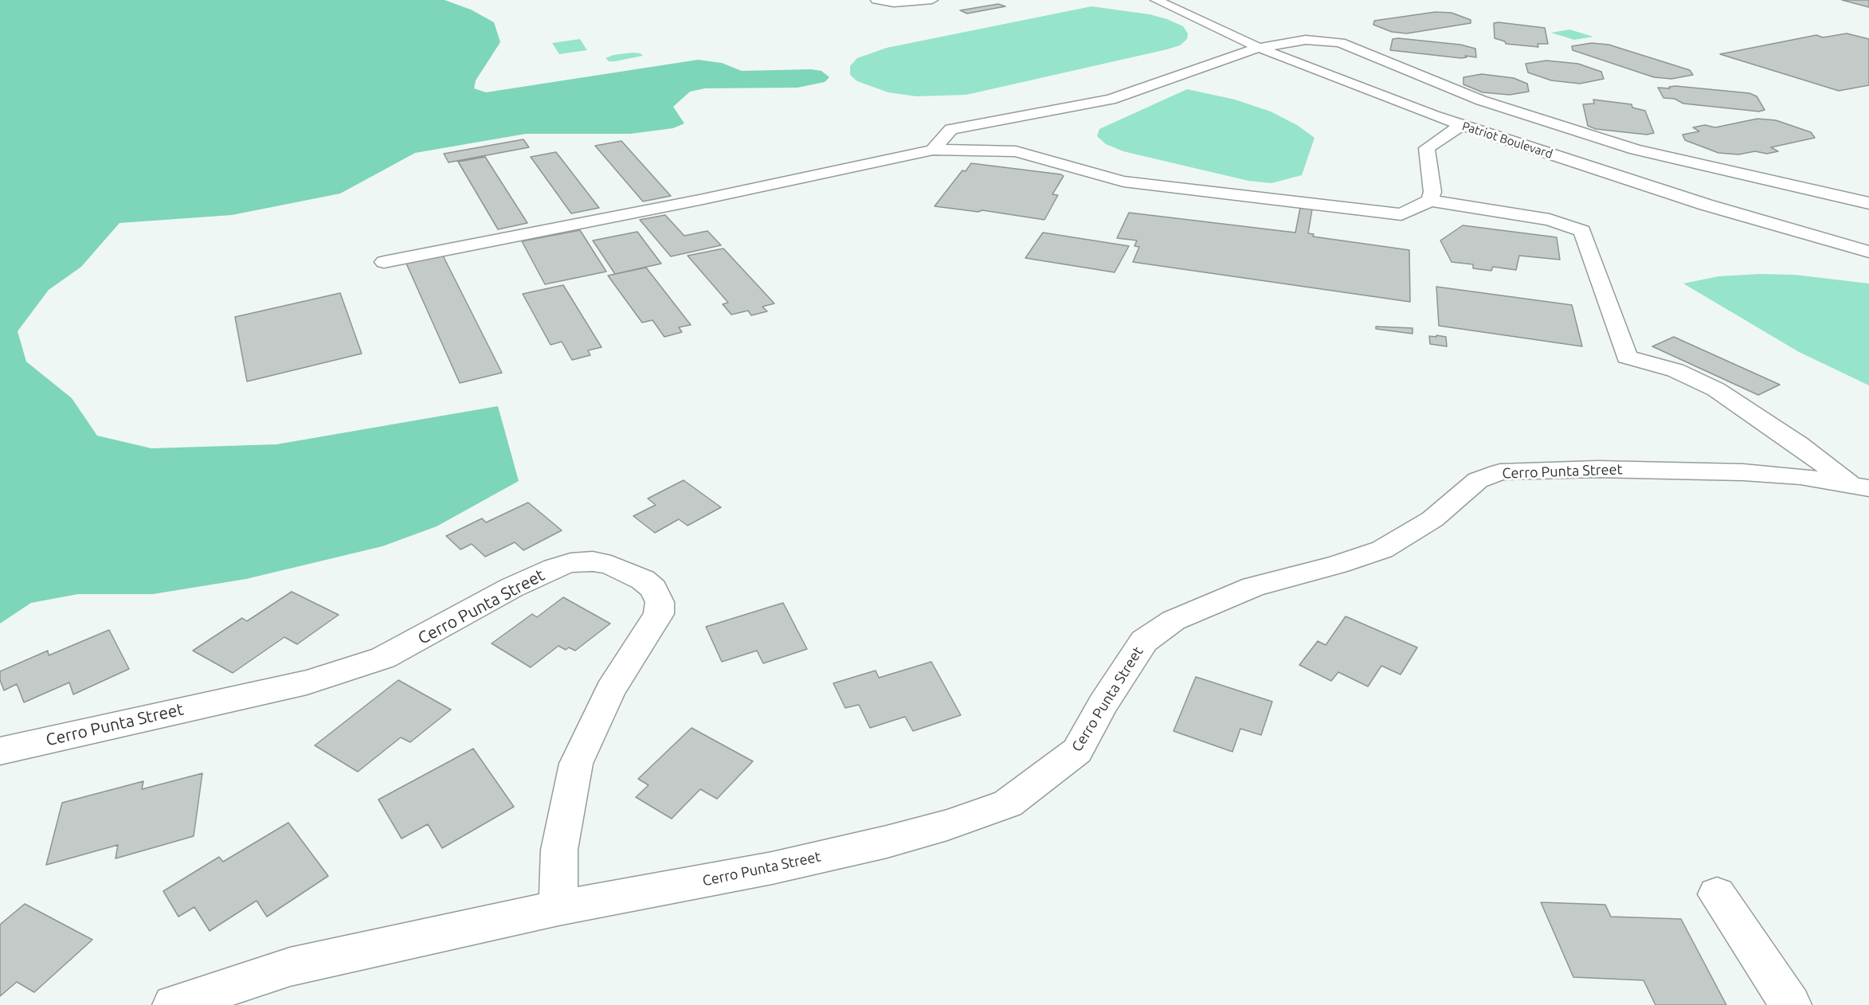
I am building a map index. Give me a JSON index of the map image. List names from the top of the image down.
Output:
{
  "streets": {
    "street": ["Patriot Boulevard", "Cerro Punta Street"]
  }
}
